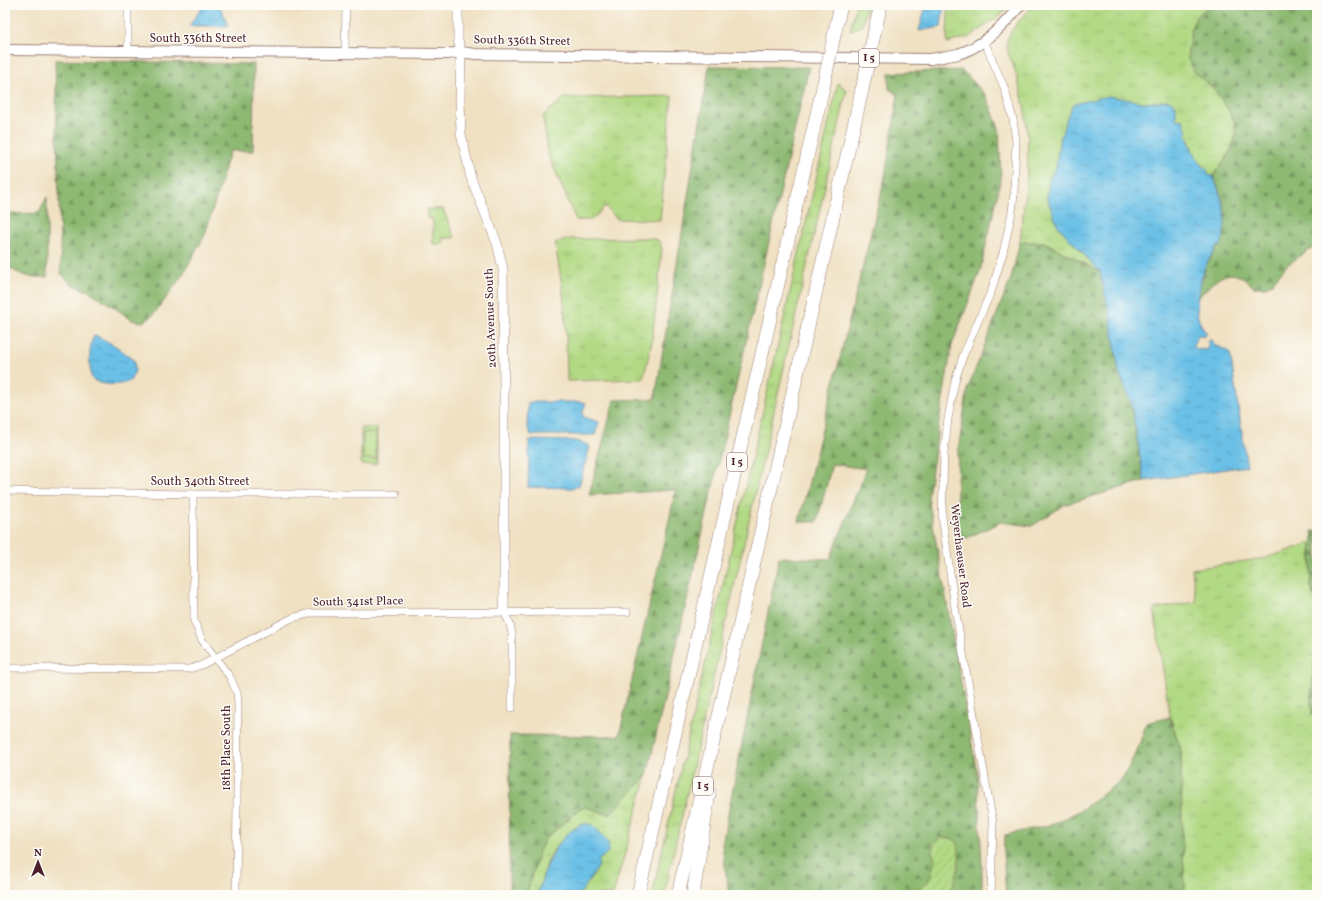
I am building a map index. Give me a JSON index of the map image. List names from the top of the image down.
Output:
{
  "streets": {
    "highway": ["I 5"],
    "main road": ["South 336th Street"],
    "street": [
      "20th Avenue South",
      "South 340th Street",
      "Weyerhaeuser Road",
      "South 341st Place",
      "18th Place South"
    ]
  },
  "crossings": [
    ["South 336th Street", "20th Avenue South"],
    ["South 336th Street", "Weyerhaeuser Road"],
    ["20th Avenue South", "South 341st Place"],
    ["South 340th Street", "18th Place South"],
    ["South 341st Place", "18th Place South"]
  ],
  "north": "top"
}
